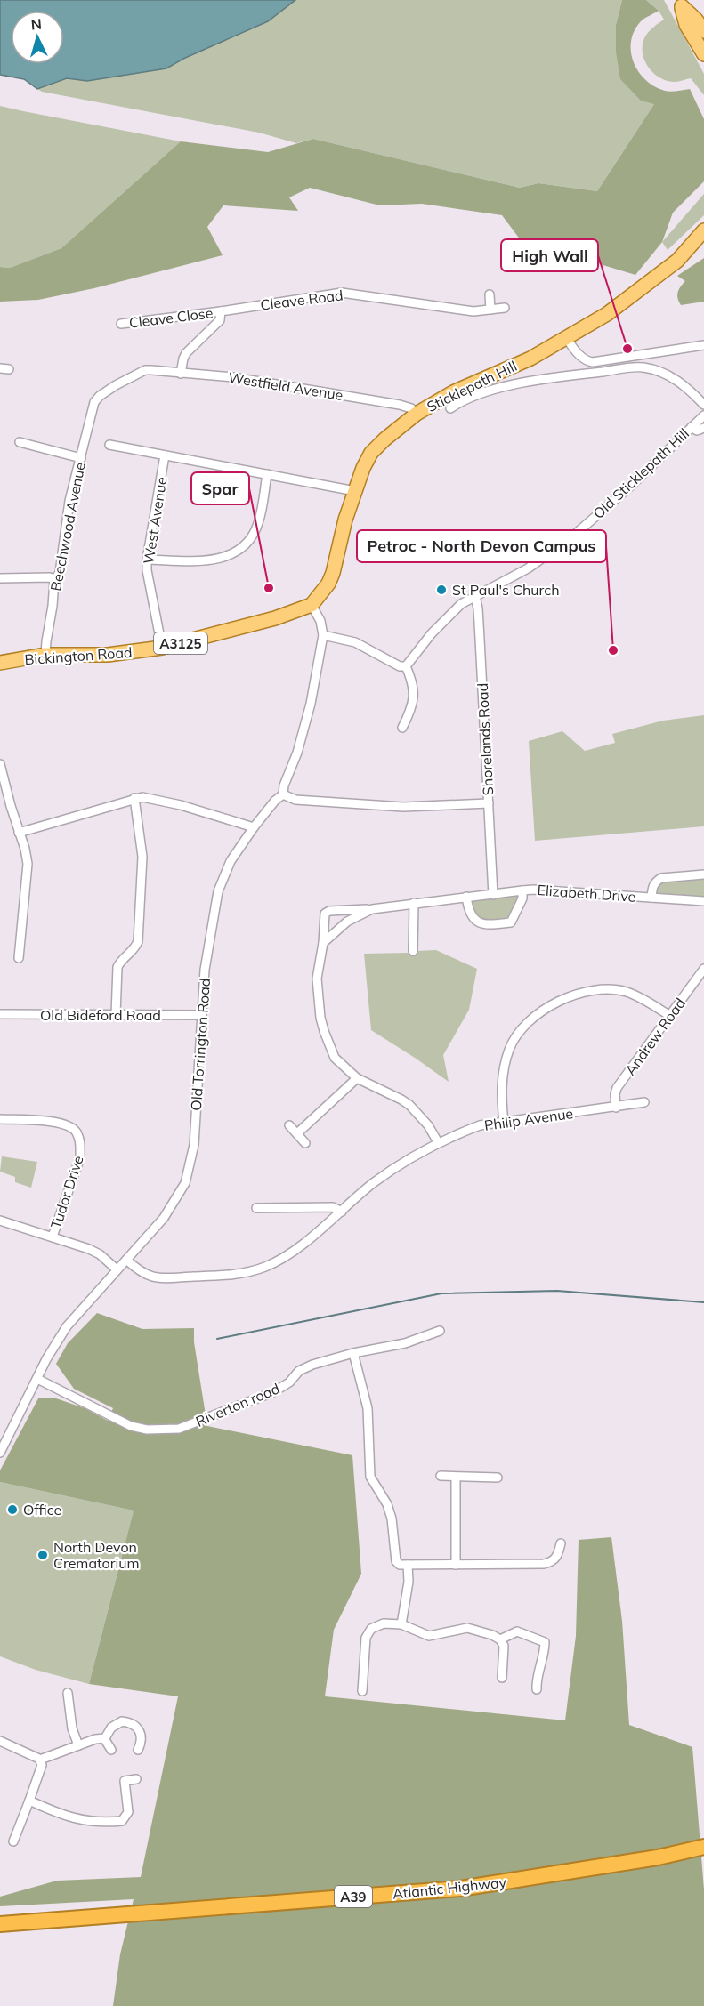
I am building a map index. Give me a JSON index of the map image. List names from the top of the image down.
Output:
{
  "streets": {
    "highway": ["Atlantic Highway", "A39"],
    "main road": ["Sticklepath Hill", "A3125", "Bickington Road"],
    "street": [
      "Cleave Road",
      "Cleave Close",
      "Westfield Avenue",
      "Old Sticklepath Hill",
      "West Avenue",
      "Beechwood Avenue",
      "Shorelands Road",
      "Elizabeth Drive",
      "Old Bideford Road",
      "Andrew Road",
      "Old Torrington Road",
      "Philip Avenue",
      "Tudor Drive",
      "Riverton road"
    ]
  },
  "crossings": [
    ["Cleave Road", "Cleave Close"],
    ["Westfield Avenue", "Sticklepath Hill"],
    ["Westfield Avenue", "Beechwood Avenue"],
    ["Sticklepath Hill", "Bickington Road"],
    ["Sticklepath Hill", "Old Torrington Road"],
    ["Old Sticklepath Hill", "Shorelands Road"],
    ["West Avenue", "Bickington Road"],
    ["Beechwood Avenue", "Bickington Road"],
    ["Bickington Road", "Old Torrington Road"],
    ["Shorelands Road", "Old Torrington Road"],
    ["Elizabeth Drive", "Philip Avenue"],
    ["Old Bideford Road", "Old Torrington Road"],
    ["Andrew Road", "Philip Avenue"],
    ["Old Torrington Road", "Philip Avenue"],
    ["Old Torrington Road", "Riverton road"]
  ],
  "places": [
    "High Wall",
    "Spar",
    "St Paul's Church",
    "Petroc - North Devon Campus",
    "Office",
    "North Devon Crematorium"
  ],
  "north": "top"
}
